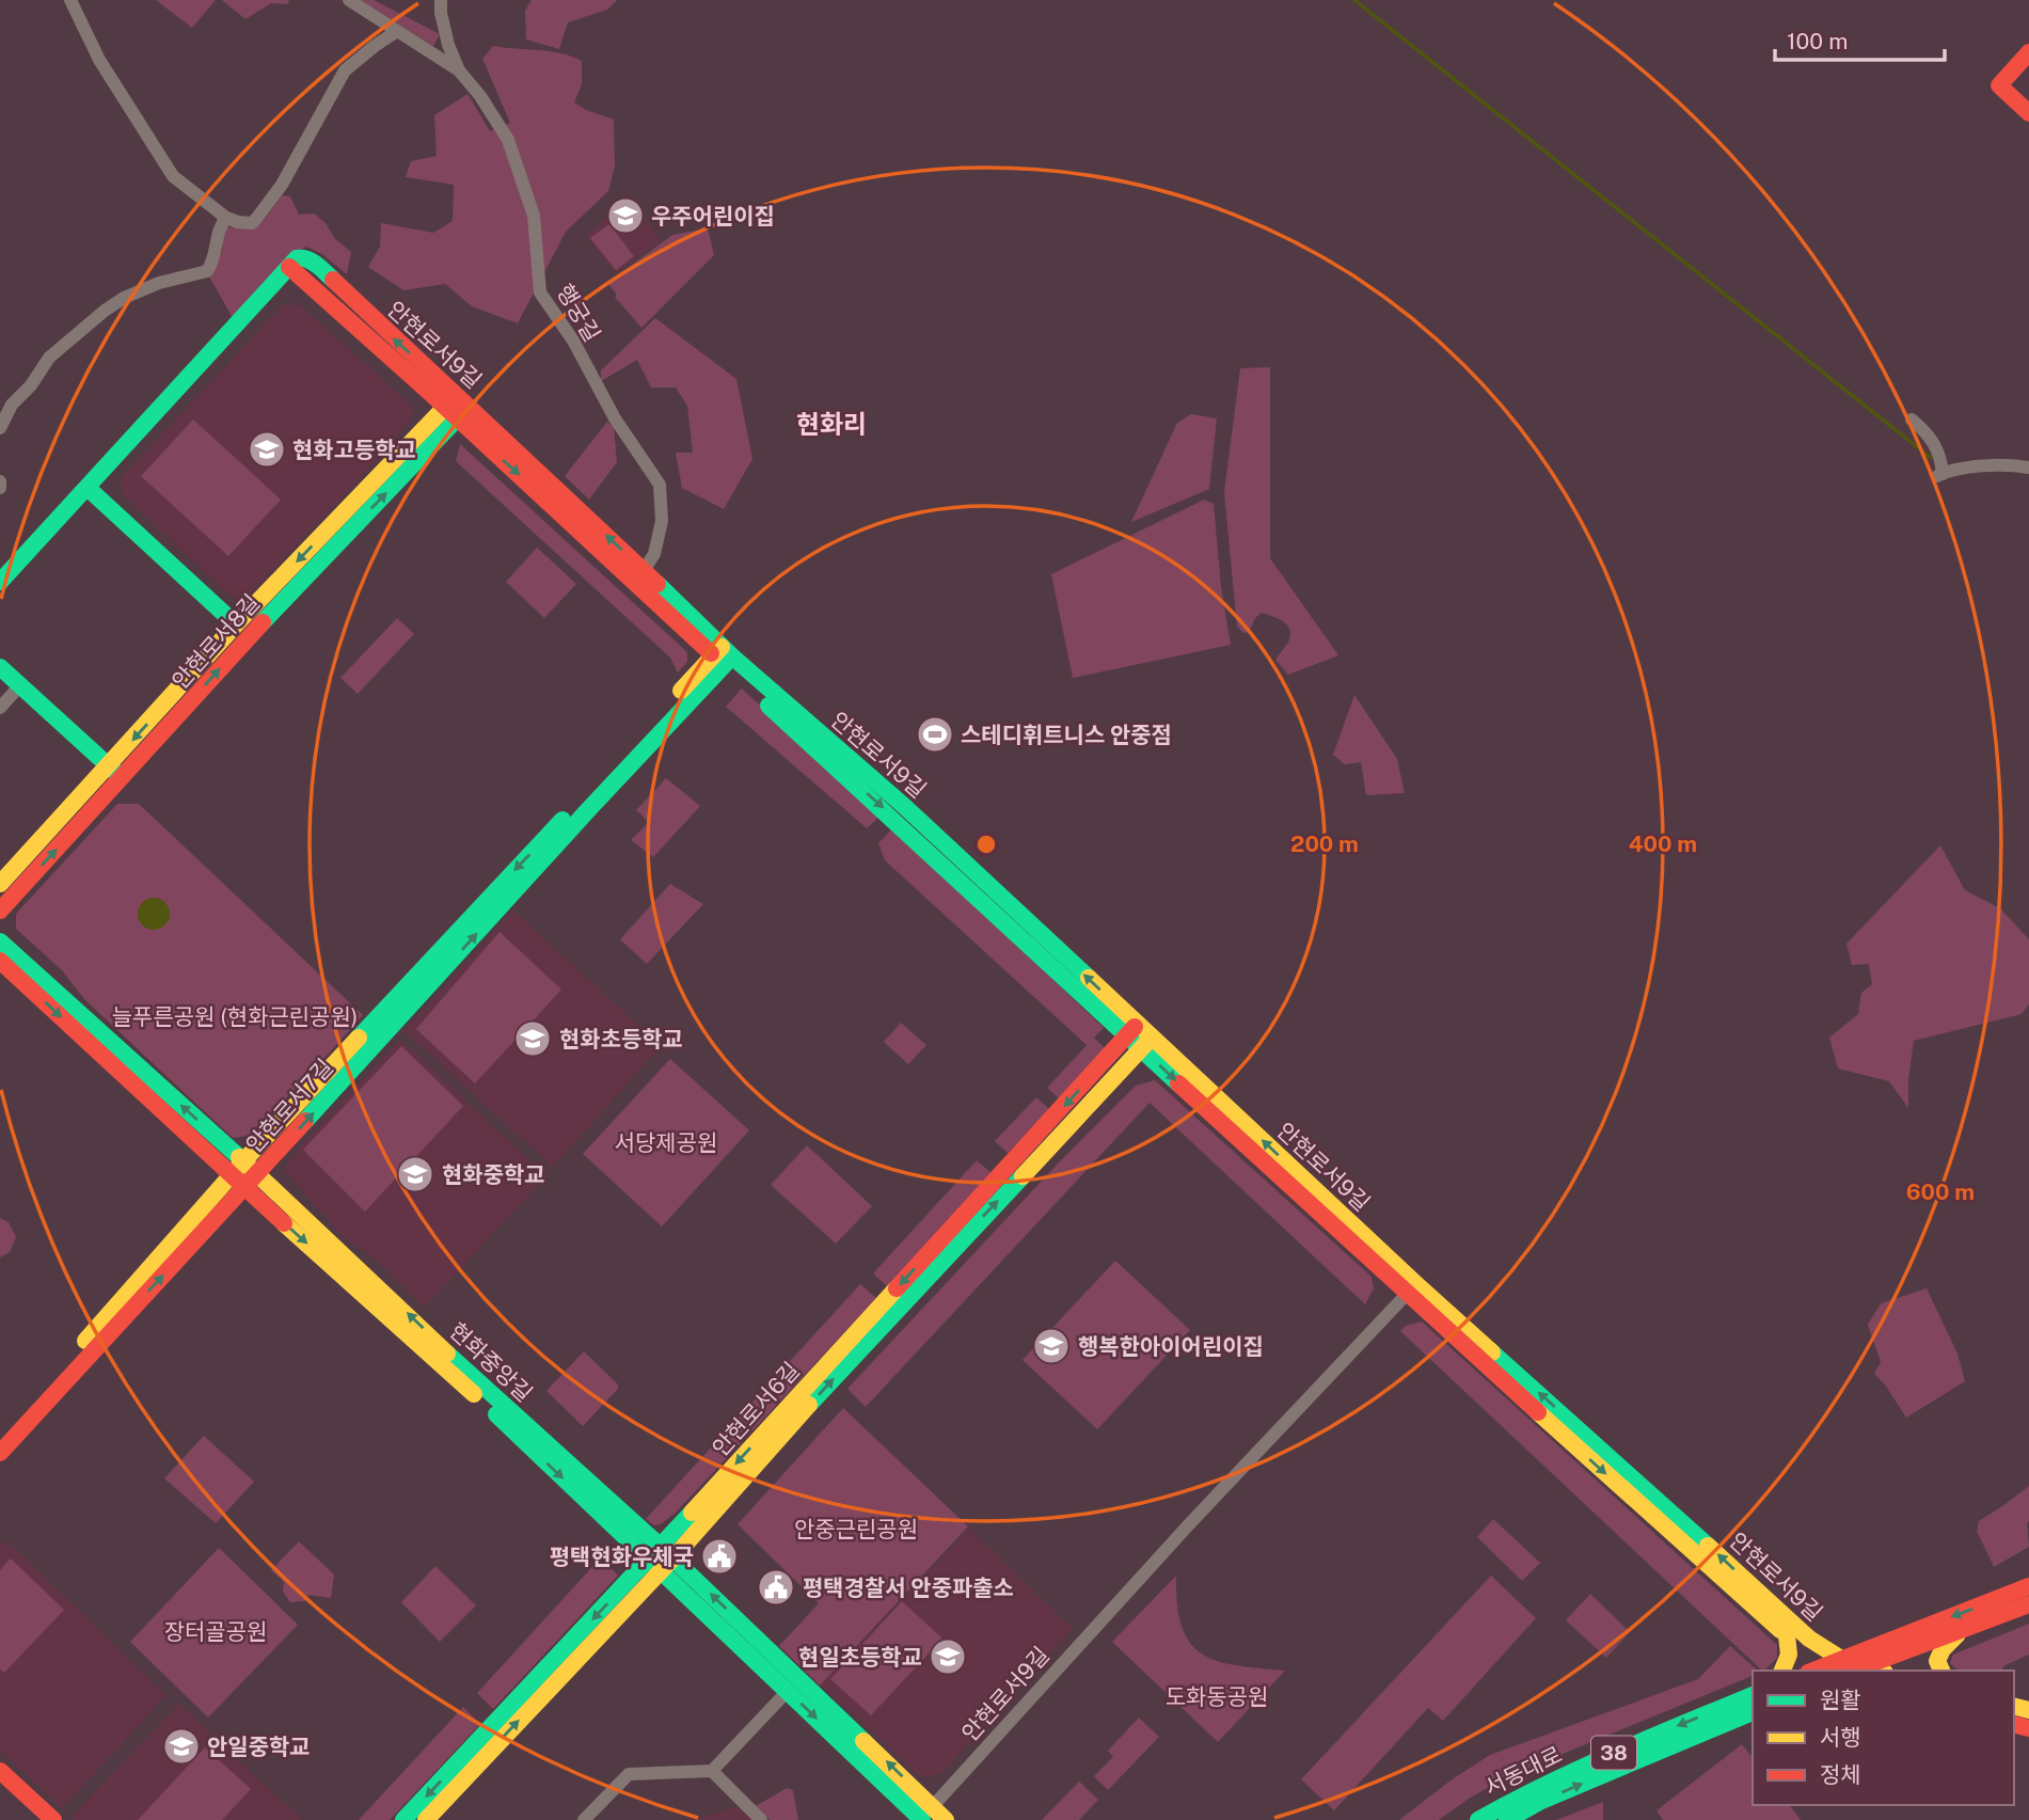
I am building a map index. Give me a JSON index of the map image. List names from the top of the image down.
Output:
{
  "streets": {
    "street": [
      "행궁길",
      "안현로서9길",
      "안현로서8길",
      "안현로서7길",
      "현화중앙길",
      "안현로서6길",
      "38",
      "서동대로"
    ]
  },
  "crossings": [
    ["행궁길", "안현로서9길"],
    ["안현로서9길", "안현로서8길"],
    ["안현로서9길", "안현로서7길"],
    ["안현로서9길", "현화중앙길"],
    ["안현로서9길", "안현로서6길"],
    ["안현로서7길", "현화중앙길"],
    ["현화중앙길", "안현로서6길"]
  ],
  "districts": ["현화리"],
  "parks": [
    "늘푸른공원 (현화근린공원)",
    "서당제공원",
    "안중근린공원",
    "장터골공원",
    "도화동공원"
  ],
  "places": {
    "school or university": [
      "우주어린이집",
      "현화고등학교",
      "현화초등학교",
      "현화중학교",
      "행복한아이어린이집",
      "현일초등학교",
      "안일중학교"
    ],
    "sports": ["스테디휘트니스 안중점"],
    "public building": ["평택현화우체국", "평택경찰서 안중파출소"]
  },
  "legend": ["원활", "서행", "정체"],
  "scale_bar": "100 m",
  "rings": ["200 m", "400 m", "600 m"]
}
